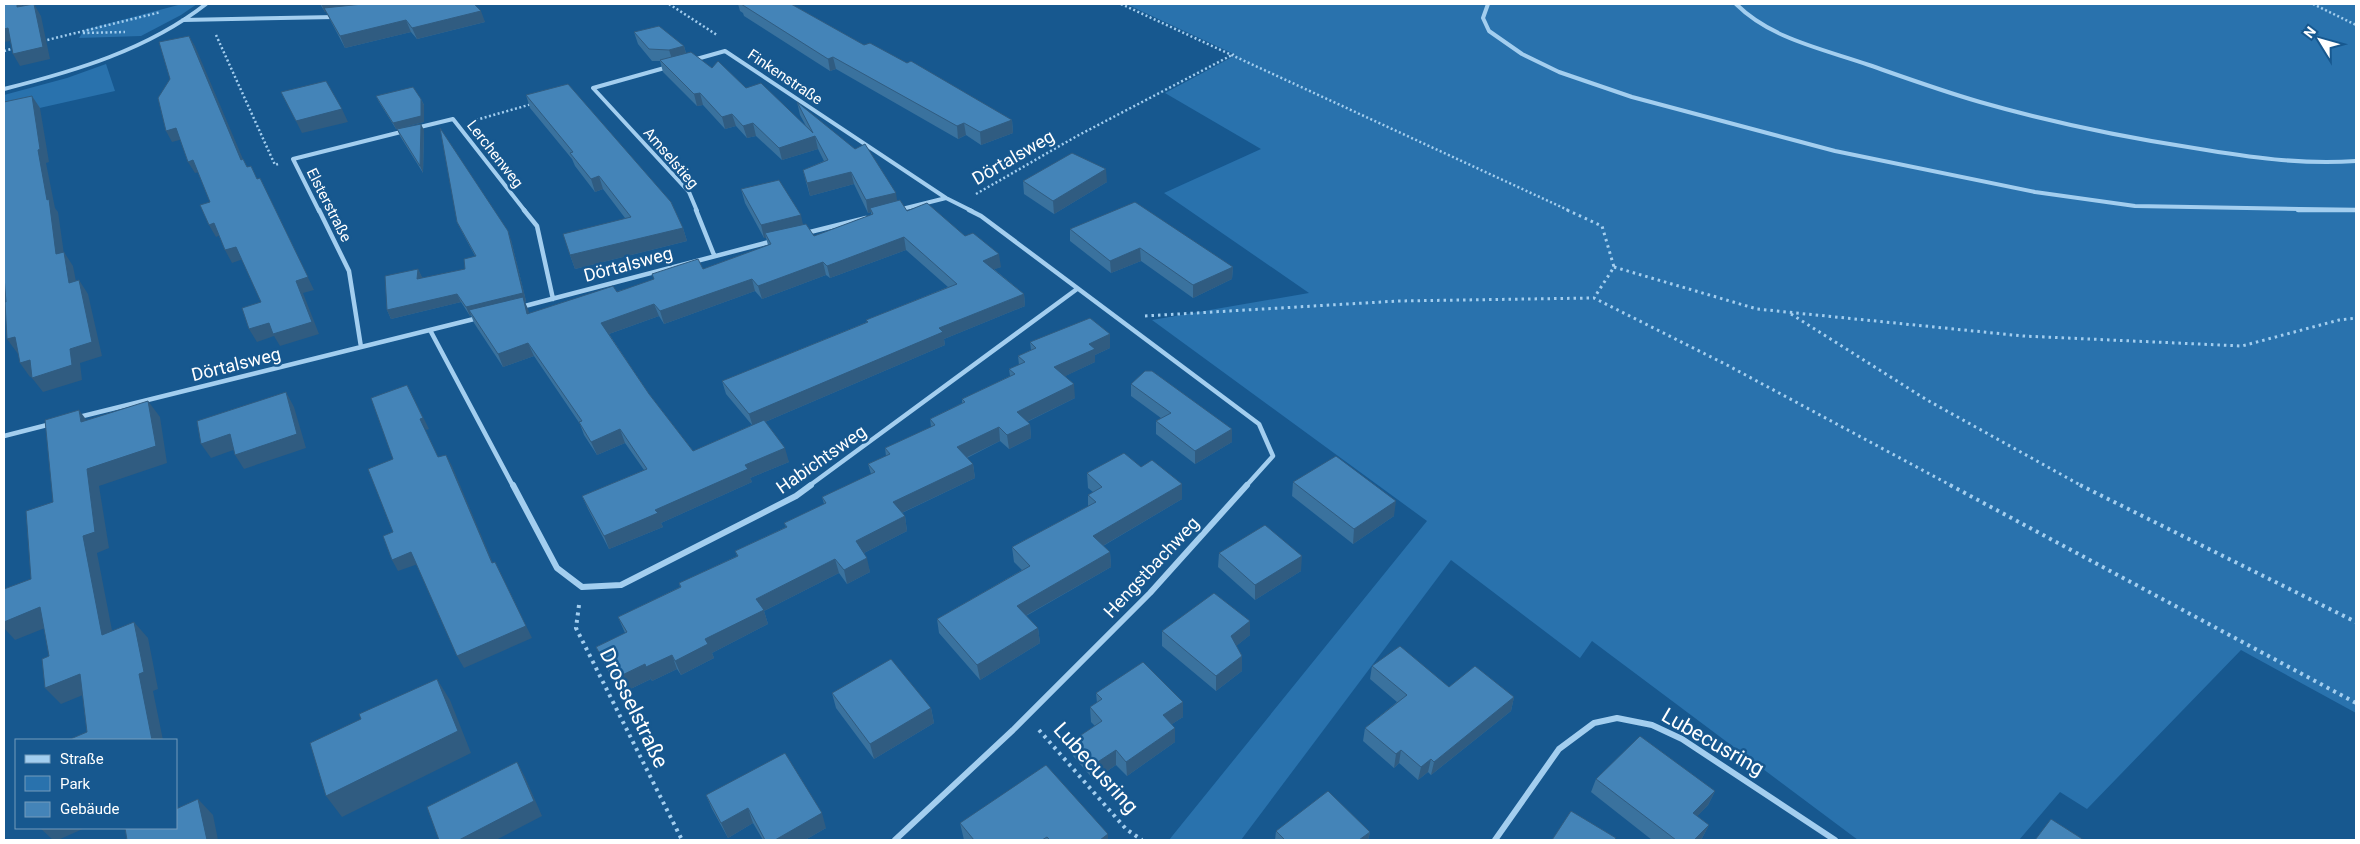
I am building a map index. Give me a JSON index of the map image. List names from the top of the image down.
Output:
{
  "streets": {
    "street": [
      "Finkenstraße",
      "Lerchenweg",
      "Dörtalsweg",
      "Amselstieg",
      "Elsterstraße",
      "Habichtsweg",
      "Hengstbachweg",
      "Lubecusring"
    ],
    "path": ["Drosselstraße"]
  },
  "crossings": [
    ["Finkenstraße", "Dörtalsweg"],
    ["Lerchenweg", "Dörtalsweg"],
    ["Lerchenweg", "Elsterstraße"],
    ["Dörtalsweg", "Amselstieg"],
    ["Dörtalsweg", "Elsterstraße"],
    ["Habichtsweg", "Drosselstraße"],
    ["Hengstbachweg", "Lubecusring"]
  ],
  "legend": ["Straße", "Park", "Gebäude"],
  "north": "top left"
}
